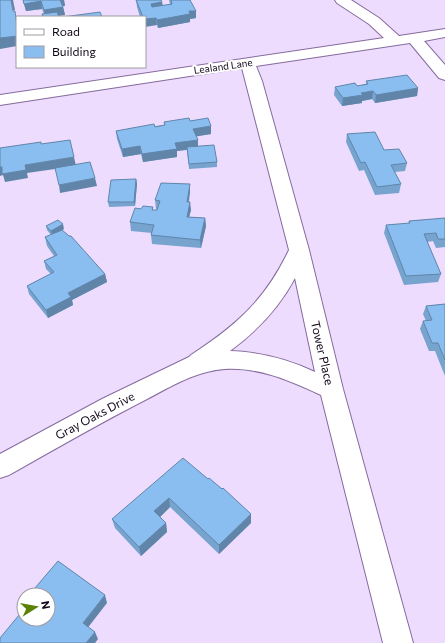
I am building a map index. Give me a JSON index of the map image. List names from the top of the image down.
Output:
{
  "streets": {
    "street": ["Lealand Lane", "Tower Place", "Gray Oaks Drive"]
  },
  "crossings": [
    ["Lealand Lane", "Tower Place"],
    ["Tower Place", "Gray Oaks Drive"]
  ],
  "legend": ["Road", "Building"],
  "north": "right"
}
